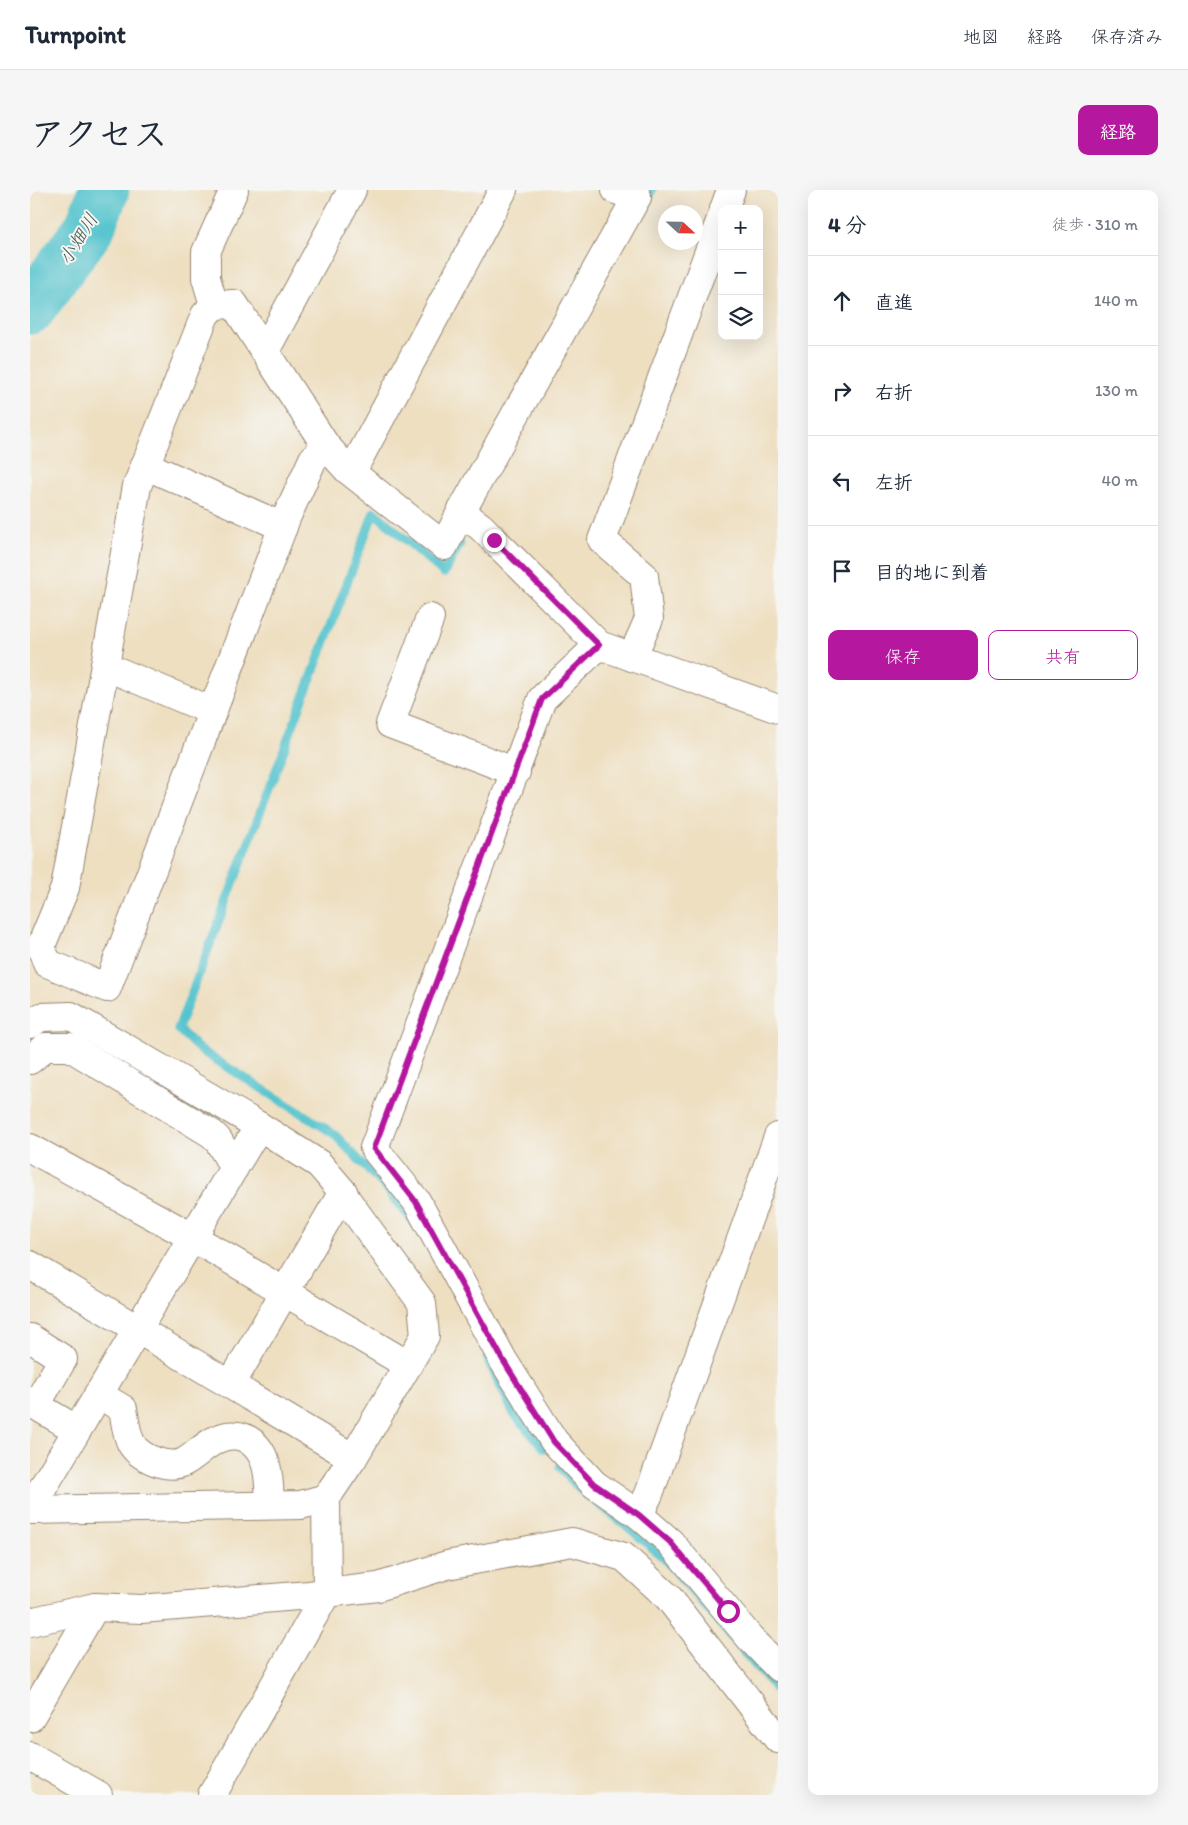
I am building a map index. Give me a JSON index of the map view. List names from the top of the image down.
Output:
{
  "water": ["小畑川"],
  "north": "right",
  "page": {
    "header": "Turnpoint",
    "nav": ["地図", "経路", "保存済み"],
    "title": "アクセス",
    "buttons": [
      "経路",
      ["保存", "共有"]
    ],
    "heading": ["4 分", "徒歩 · 310 m"],
    "map_buttons": ["+", "−"],
    "list": [
      ["直進", "140 m"],
      ["右折", "130 m"],
      ["左折", "40 m"],
      "目的地に到着"
    ]
  }
}
